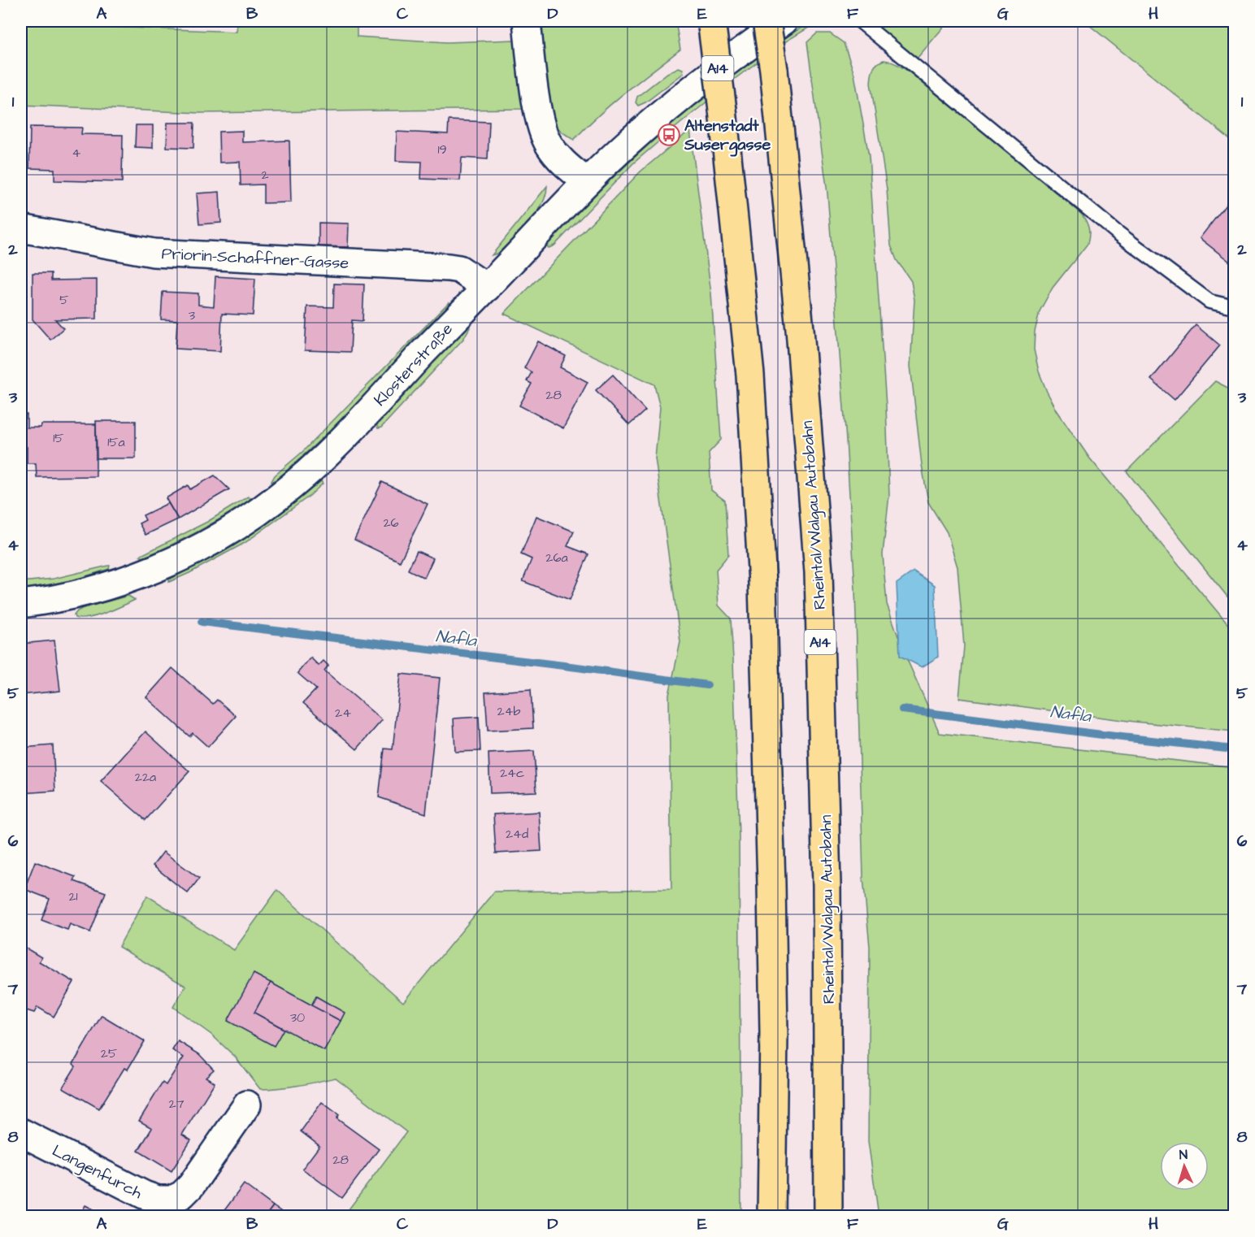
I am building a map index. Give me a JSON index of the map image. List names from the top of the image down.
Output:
{
  "streets": {
    "highway": ["A14", "Rheintal/Walgau Autobahn"],
    "main road": ["Priorin-Schaffner-Gasse", "Klosterstraße", "Langenfurch"]
  },
  "crossings": [
    ["Priorin-Schaffner-Gasse", "Klosterstraße"],
    ["Klosterstraße", "Rheintal/Walgau Autobahn"]
  ],
  "water": ["Nafla"],
  "places": {
    "bus stop": ["Altenstadt Susergasse"]
  },
  "house_numbers": [
    "19",
    "4",
    "2",
    "5",
    "3",
    "28",
    "15",
    "15a",
    "26",
    "26a",
    "24b",
    "24",
    "24c",
    "22a",
    "24d",
    "21",
    "30",
    "25",
    "27",
    "28"
  ],
  "north": "top",
  "grid": {
    "columns": [
      "A",
      "B",
      "C",
      "D",
      "E",
      "F",
      "G",
      "H"
    ],
    "rows": [
      "1",
      "2",
      "3",
      "4",
      "5",
      "6",
      "7",
      "8"
    ]
  }
}
